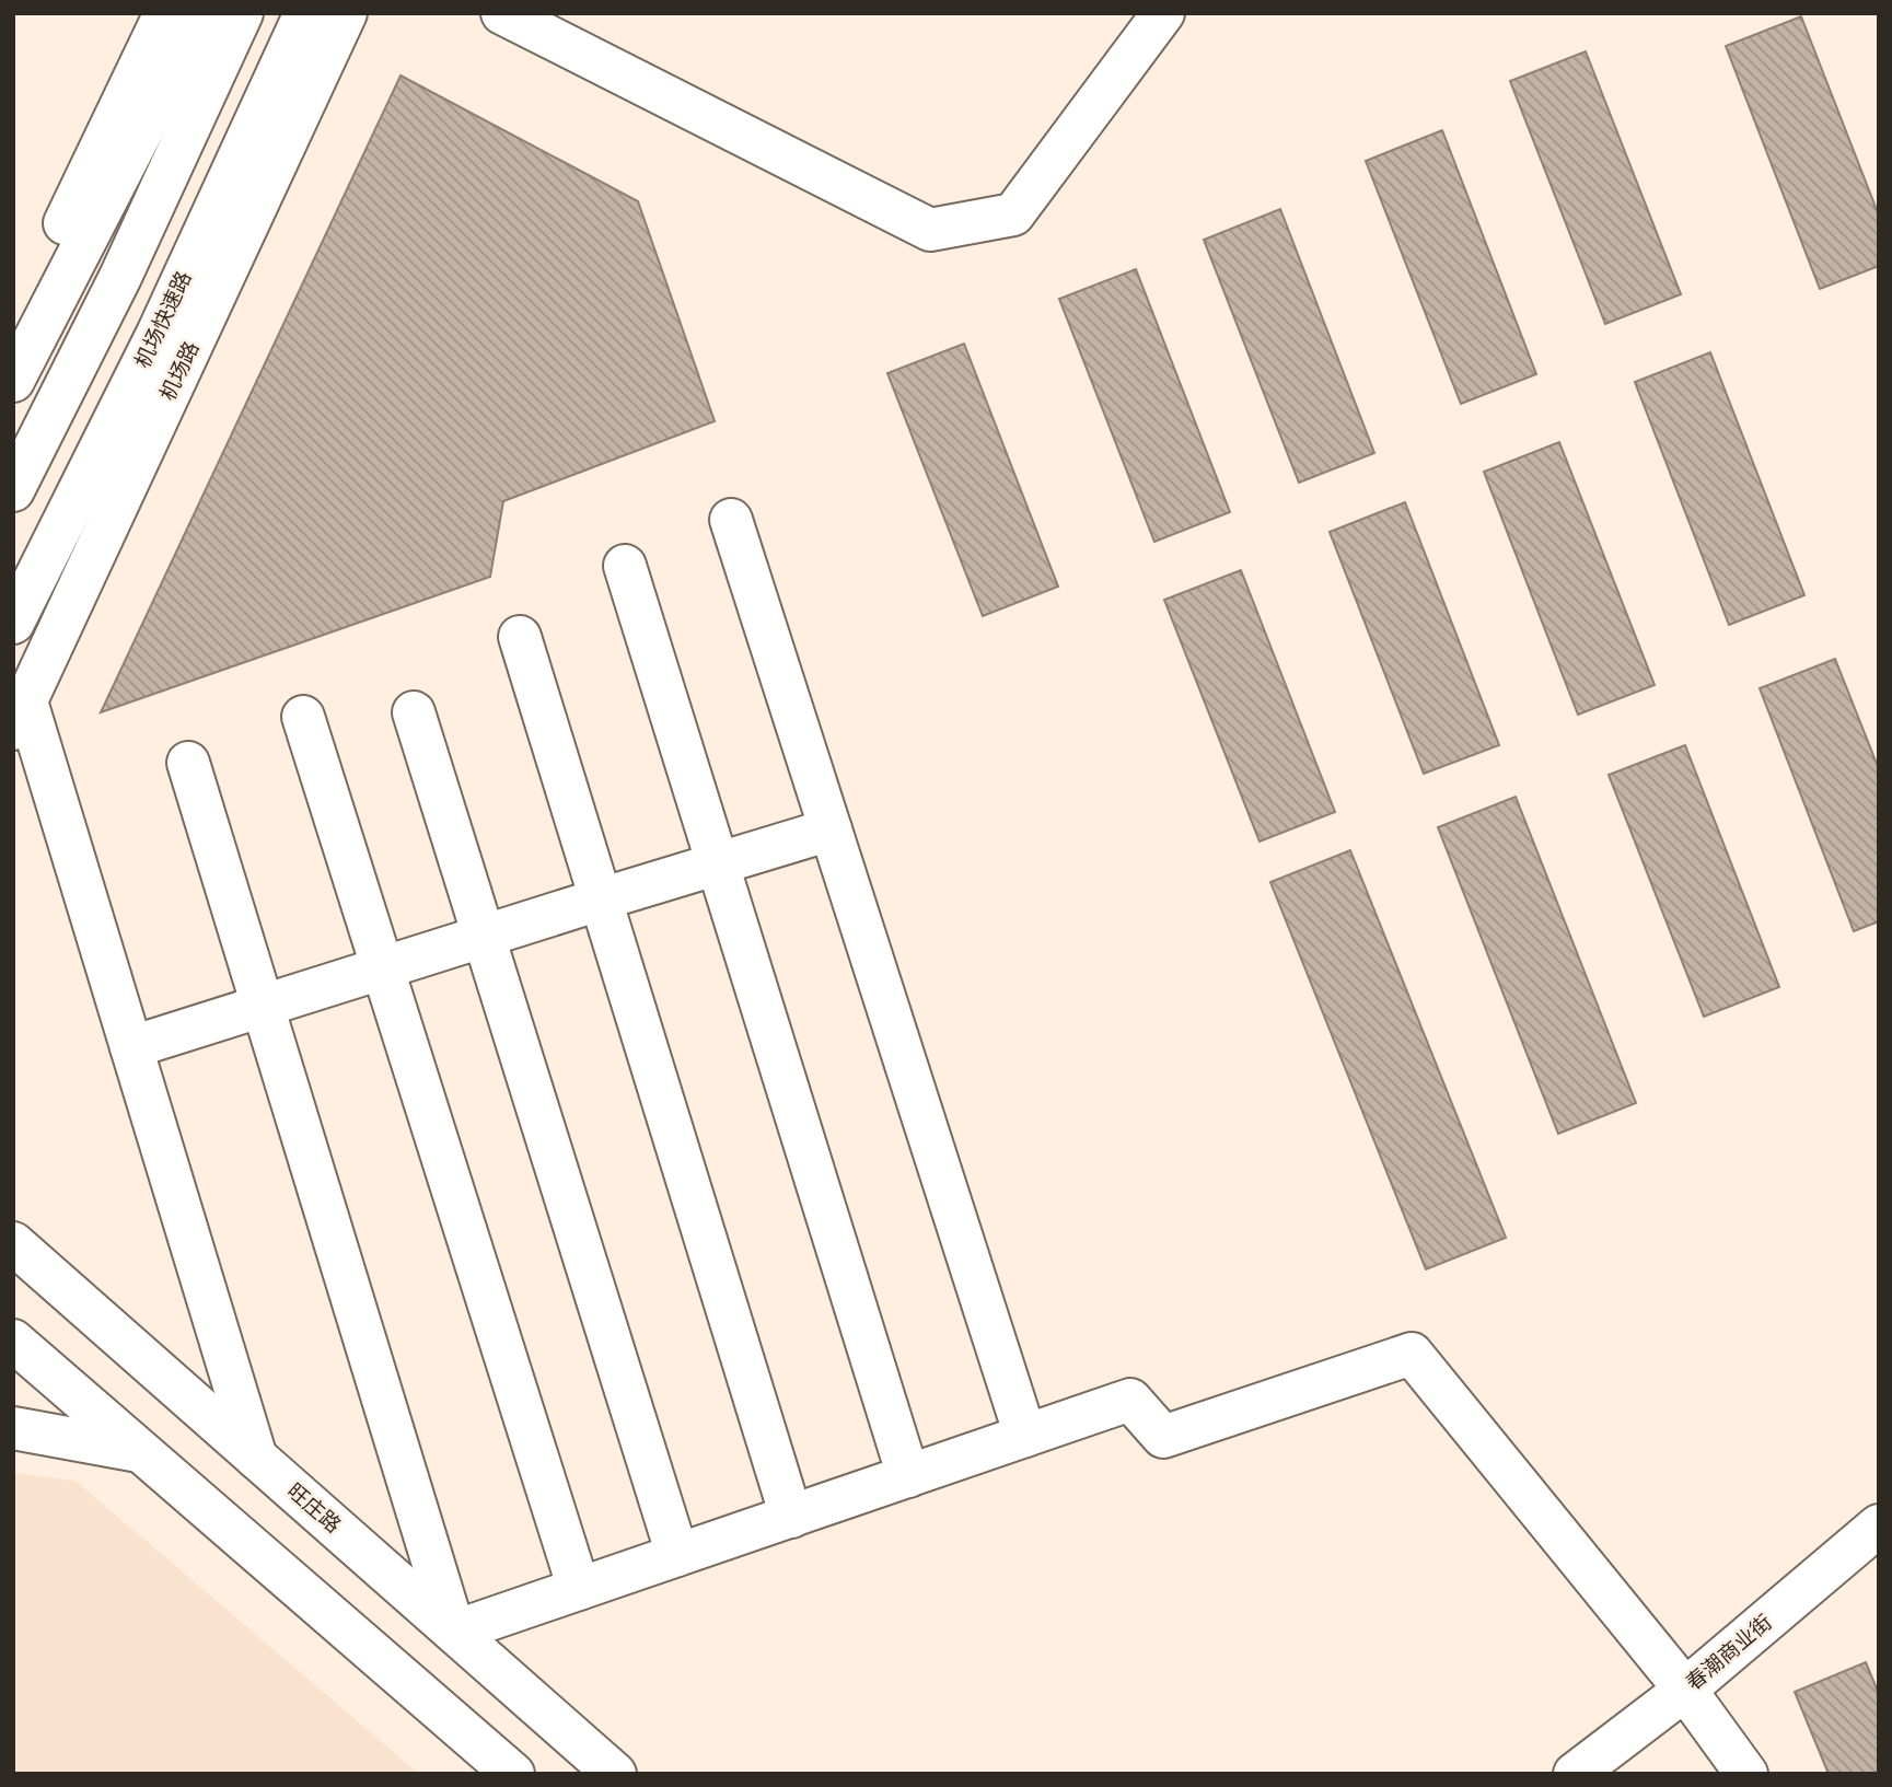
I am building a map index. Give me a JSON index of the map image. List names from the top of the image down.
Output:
{
  "streets": {
    "main road": [
      "机场快速路",
      "机场路",
      "旺庄路",
      "春潮商业街"
    ]
  }
}
